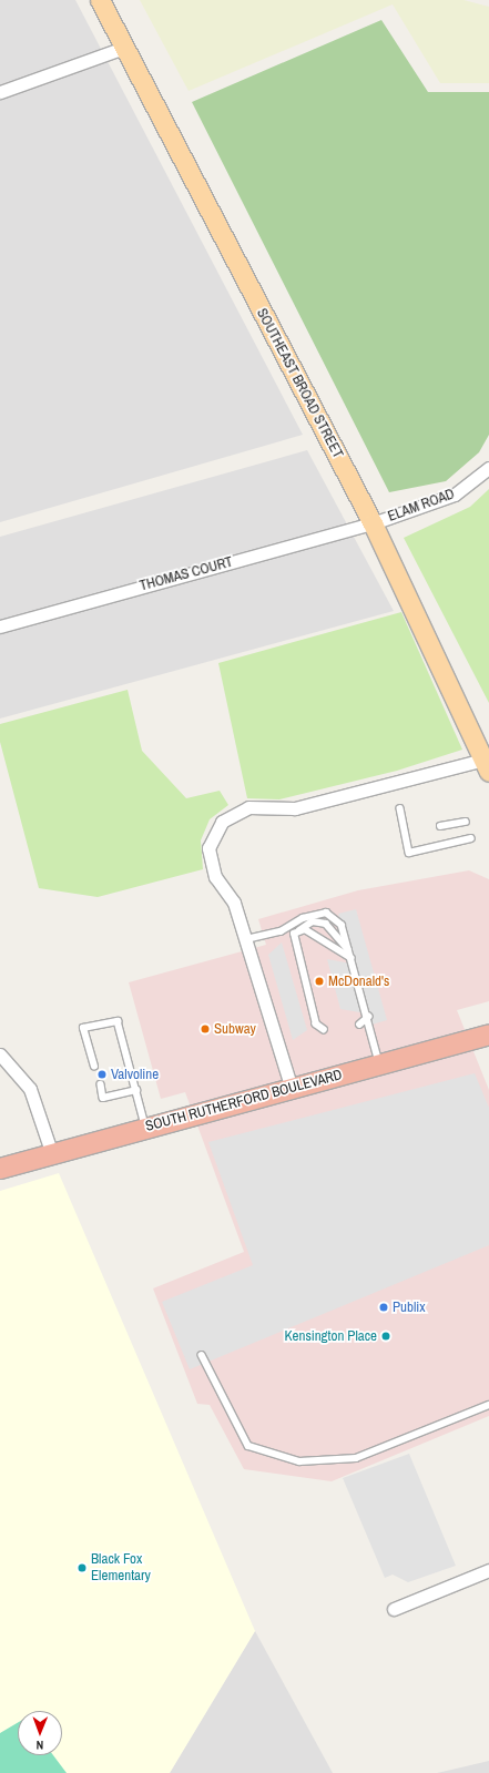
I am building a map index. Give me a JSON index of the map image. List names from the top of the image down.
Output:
{
  "streets": {
    "highway": ["SOUTH RUTHERFORD BOULEVARD"],
    "main road": ["SOUTHEAST BROAD STREET"],
    "street": ["ELAM ROAD", "THOMAS COURT"]
  },
  "crossings": [
    ["SOUTHEAST BROAD STREET", "ELAM ROAD"],
    ["SOUTHEAST BROAD STREET", "THOMAS COURT"],
    ["ELAM ROAD", "THOMAS COURT"]
  ],
  "places": [
    "McDonald's",
    "Subway",
    "Valvoline",
    "Publix",
    "Kensington Place",
    "Black Fox Elementary"
  ],
  "north": "bottom"
}
